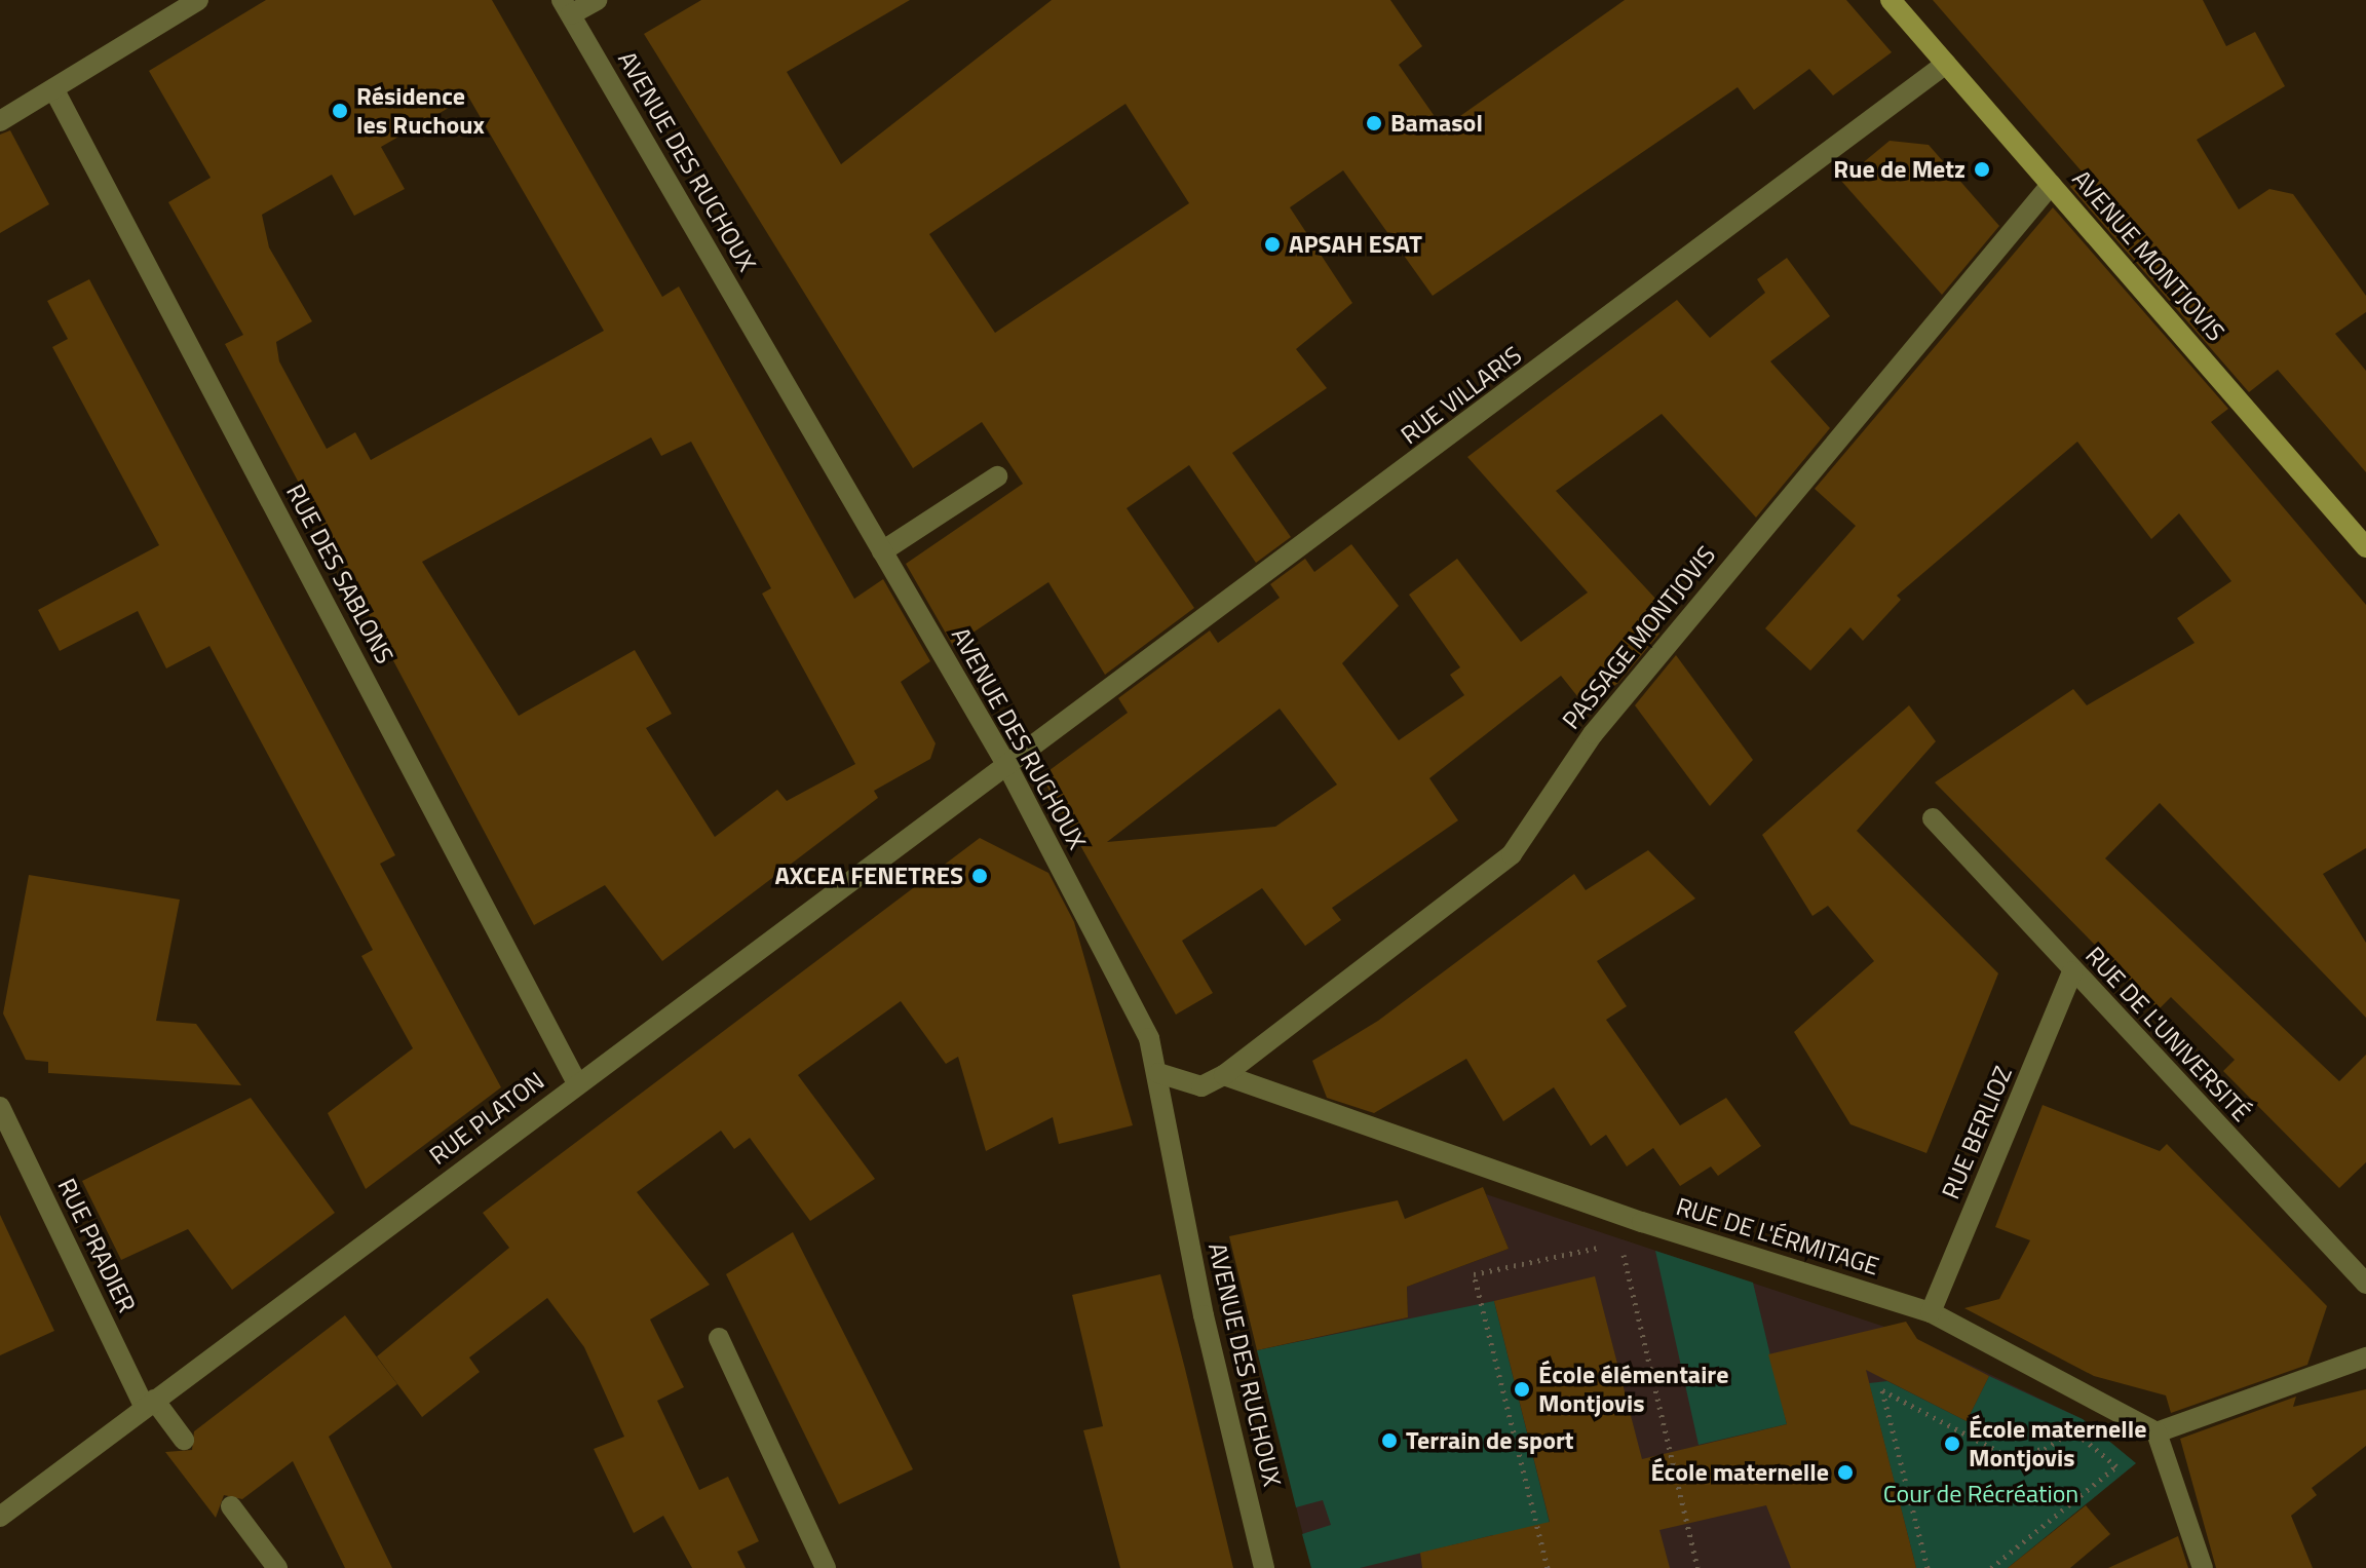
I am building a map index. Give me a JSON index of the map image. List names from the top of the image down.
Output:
{
  "streets": {
    "main road": ["AVENUE MONTJOVIS"],
    "street": [
      "AVENUE DES RUCHOUX",
      "RUE VILLARIS",
      "RUE DES SABLONS",
      "PASSAGE MONTJOVIS",
      "RUE DE L'UNIVERSITÉ",
      "RUE PLATON",
      "RUE BERLIOZ",
      "RUE DE L'ÉRMITAGE",
      "RUE PRADIER"
    ]
  },
  "crossings": [
    ["AVENUE DES RUCHOUX", "RUE VILLARIS"],
    ["AVENUE DES RUCHOUX", "RUE PLATON"],
    ["AVENUE DES RUCHOUX", "RUE DE L'ÉRMITAGE"],
    ["AVENUE MONTJOVIS", "RUE VILLARIS"],
    ["AVENUE MONTJOVIS", "PASSAGE MONTJOVIS"],
    ["RUE VILLARIS", "RUE PLATON"],
    ["RUE DES SABLONS", "RUE PLATON"],
    ["PASSAGE MONTJOVIS", "RUE DE L'ÉRMITAGE"],
    ["RUE DE L'UNIVERSITÉ", "RUE BERLIOZ"],
    ["RUE PLATON", "RUE PRADIER"],
    ["RUE BERLIOZ", "RUE DE L'ÉRMITAGE"]
  ],
  "parks": ["Cour de Récréation"],
  "places": [
    "Résidence les Ruchoux",
    "Bamasol",
    "Rue de Metz",
    "APSAH ESAT",
    "AXCEA FENETRES",
    "École élémentaire Montjovis",
    "Terrain de sport",
    "École maternelle Montjovis",
    "École maternelle"
  ]
}
